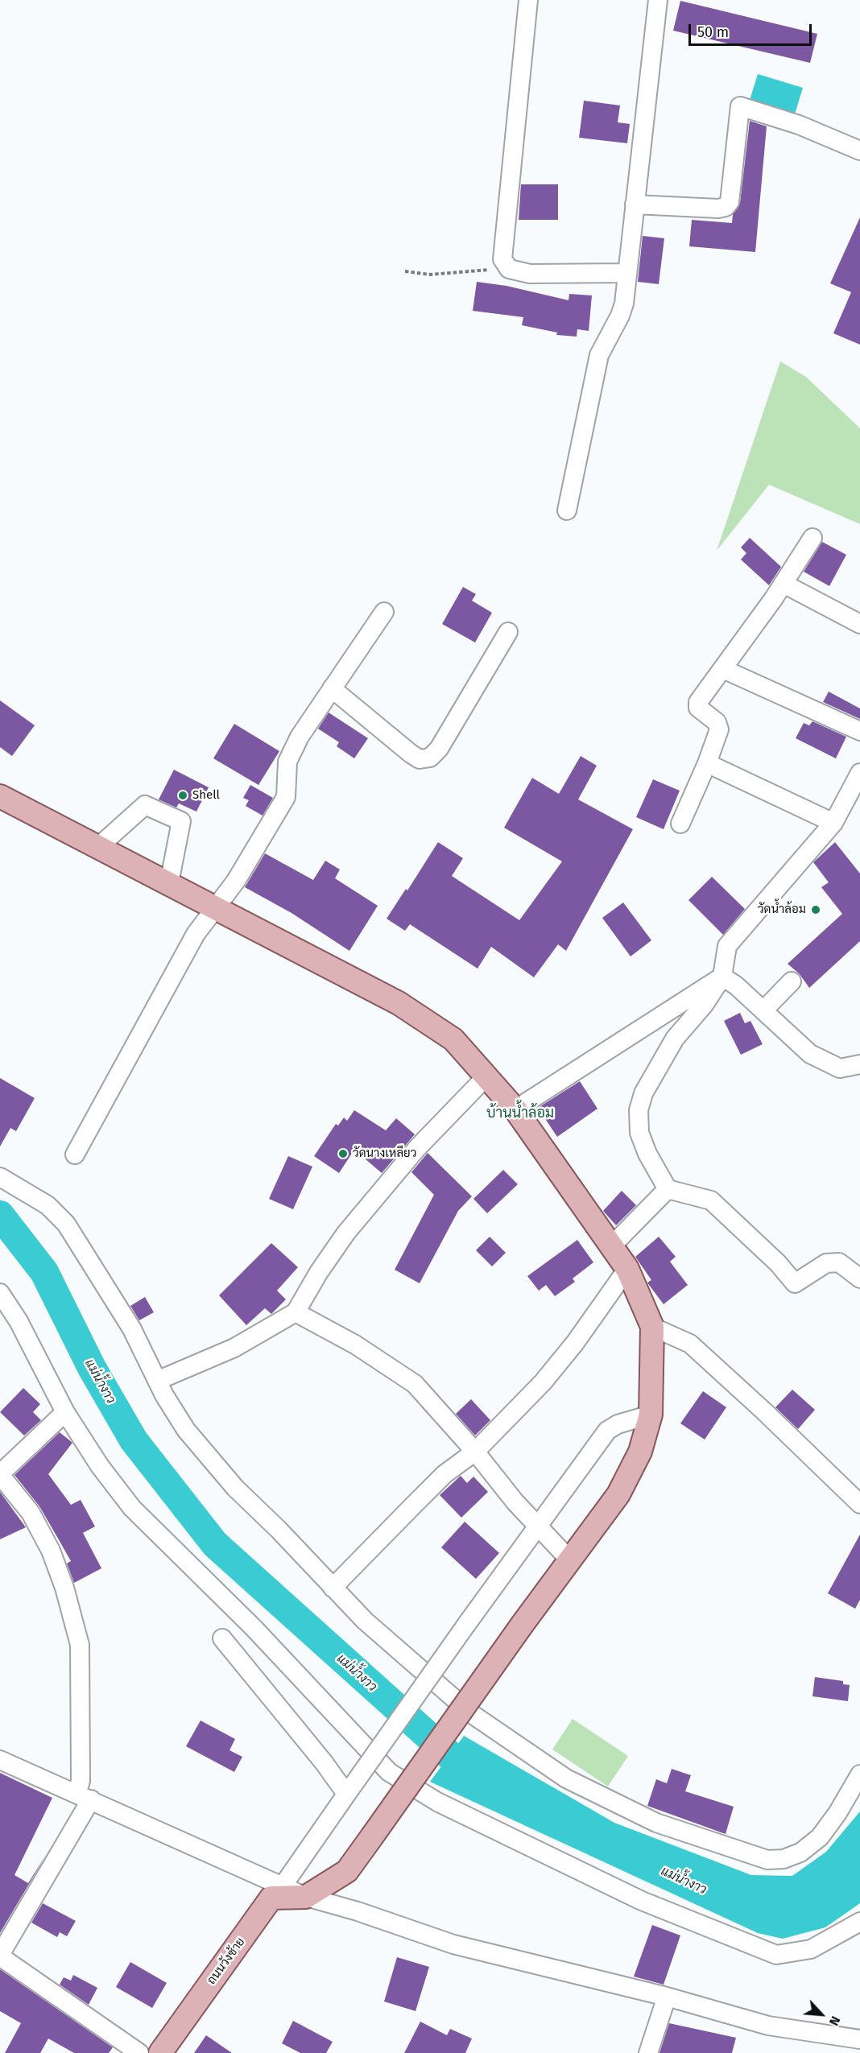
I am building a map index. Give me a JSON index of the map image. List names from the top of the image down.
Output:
{
  "streets": {
    "main road": ["ถนนวังซ้าย"]
  },
  "districts": ["บ้านน้ำล้อม"],
  "water": ["แม่น้ำงาว"],
  "places": ["Shell", "วัดน้ำล้อม", "วัดนางเหลียว"],
  "scale_bar": "50 m",
  "north": "bottom right"
}
